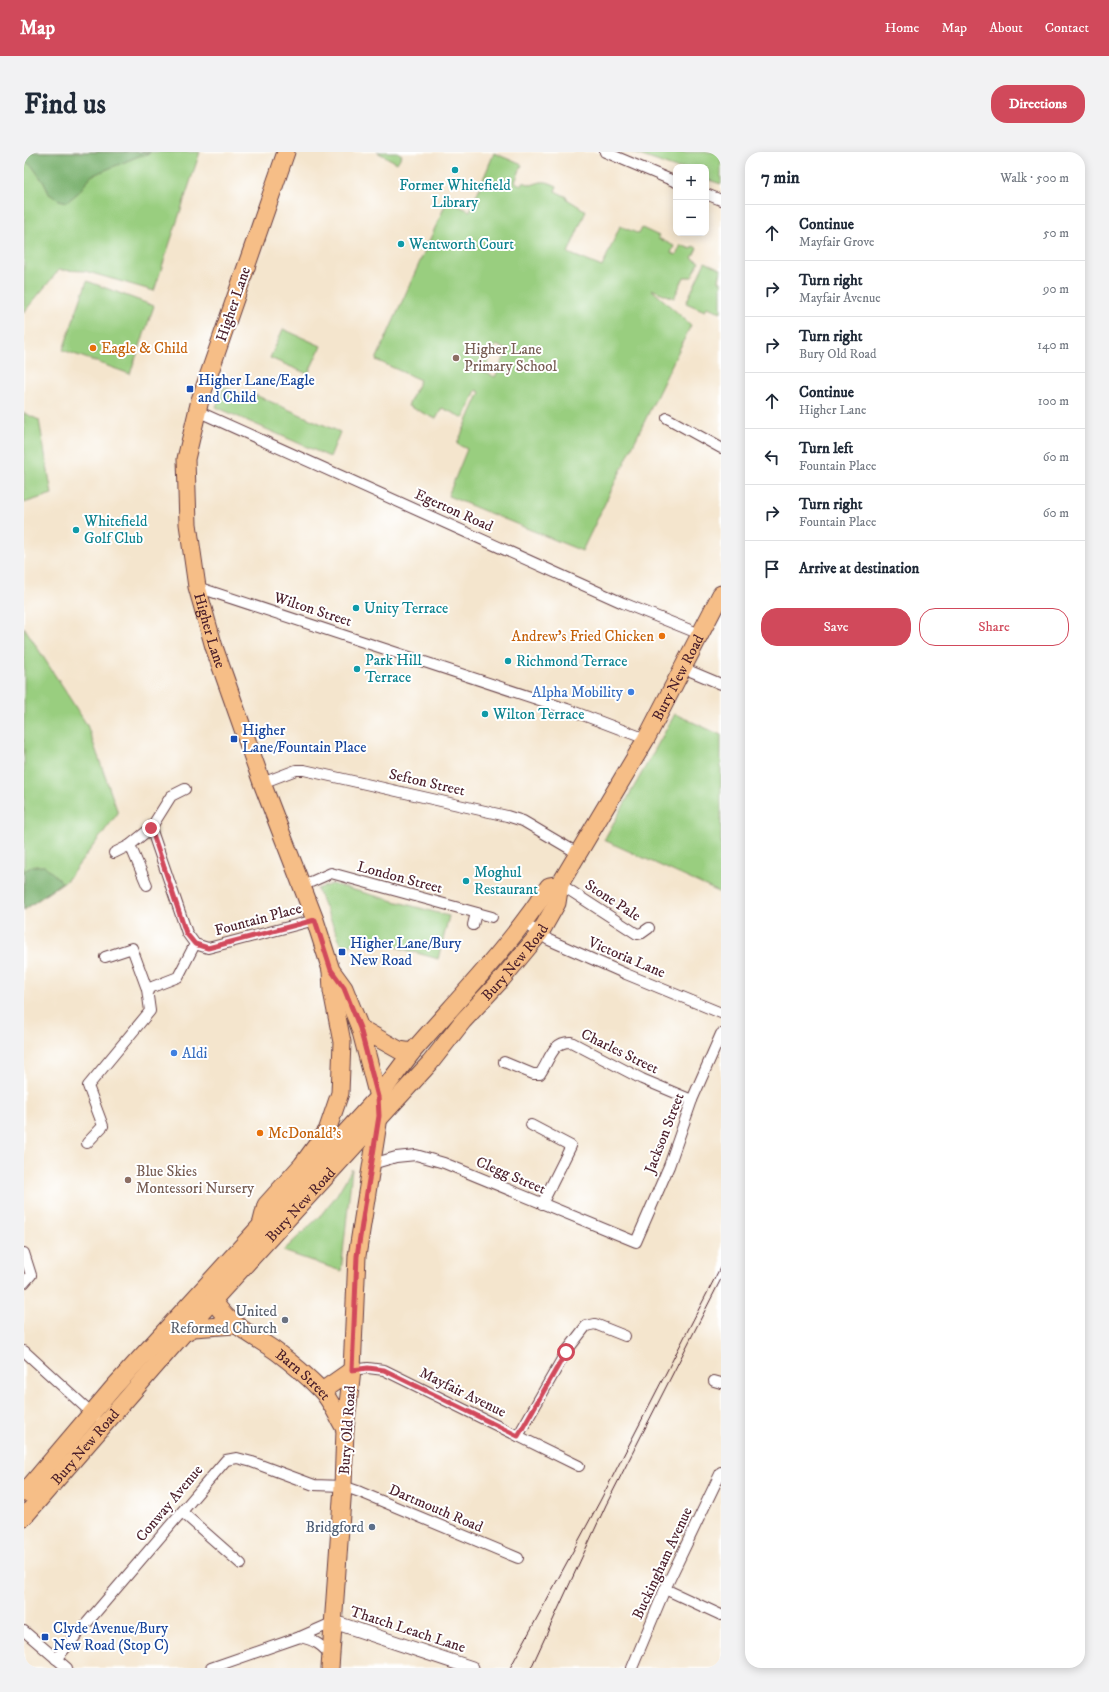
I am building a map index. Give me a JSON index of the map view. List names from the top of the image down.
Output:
{
  "streets": {
    "main road": [
      "Higher Lane",
      "Bury New Road",
      "Barn Street",
      "Bury Old Road"
    ],
    "street": [
      "Egerton Road",
      "Wilton Street",
      "Sefton Street",
      "London Street",
      "Stone Pale",
      "Fountain Place",
      "Victoria Lane",
      "Charles Street",
      "Jackson Street",
      "Clegg Street",
      "Mayfair Avenue",
      "Conway Avenue",
      "Dartmouth Road",
      "Buckingham Avenue",
      "Thatch Leach Lane"
    ]
  },
  "crossings": [
    ["Higher Lane", "Egerton Road"],
    ["Higher Lane", "Wilton Street"],
    ["Higher Lane", "Bury New Road"],
    ["Higher Lane", "Sefton Street"],
    ["Higher Lane", "London Street"],
    ["Higher Lane", "Fountain Place"],
    ["Higher Lane", "Bury Old Road"],
    ["Egerton Road", "Bury New Road"],
    ["Wilton Street", "Bury New Road"],
    ["Bury New Road", "Sefton Street"],
    ["Bury New Road", "Stone Pale"],
    ["Bury New Road", "Victoria Lane"],
    ["Bury New Road", "Barn Street"],
    ["Bury New Road", "Bury Old Road"],
    ["Charles Street", "Jackson Street"],
    ["Jackson Street", "Clegg Street"],
    ["Clegg Street", "Bury Old Road"],
    ["Barn Street", "Bury Old Road"],
    ["Mayfair Avenue", "Bury Old Road"],
    ["Bury Old Road", "Conway Avenue"],
    ["Bury Old Road", "Dartmouth Road"],
    ["Bury Old Road", "Thatch Leach Lane"],
    ["Conway Avenue", "Dartmouth Road"]
  ],
  "places": {
    "other": [
      "Former Whitefield Library",
      "Wentworth Court",
      "Eagle & Child",
      "Higher Lane Primary School",
      "Whitefield Golf Club",
      "Unity Terrace",
      "Andrew's Fried Chicken",
      "Richmond Terrace",
      "Park Hill Terrace",
      "Alpha Mobility",
      "Wilton Terrace",
      "Moghul Restaurant",
      "Aldi",
      "McDonald's",
      "Blue Skies Montessori Nursery",
      "United Reformed Church",
      "Bridgford"
    ],
    "transit": [
      "Higher Lane/Eagle and Child",
      "Higher Lane/Fountain Place",
      "Higher Lane/Bury New Road",
      "Clyde Avenue/Bury New Road (Stop C)"
    ]
  },
  "page": {
    "header": "Map",
    "nav": [
      "Home",
      "Map",
      "About",
      "Contact"
    ],
    "buttons": [
      "Directions",
      ["Save", "Share"]
    ],
    "title": "Find us",
    "heading": ["7 min", "Walk · 500 m"],
    "map_buttons": ["+", "−"],
    "list": [
      ["Continue", "Mayfair Grove", "50 m"],
      ["Turn right", "Mayfair Avenue", "90 m"],
      ["Turn right", "Bury Old Road", "140 m"],
      ["Continue", "Higher Lane", "100 m"],
      ["Turn left", "Fountain Place", "60 m"],
      ["Turn right", "Fountain Place", "60 m"],
      "Arrive at destination"
    ]
  }
}
